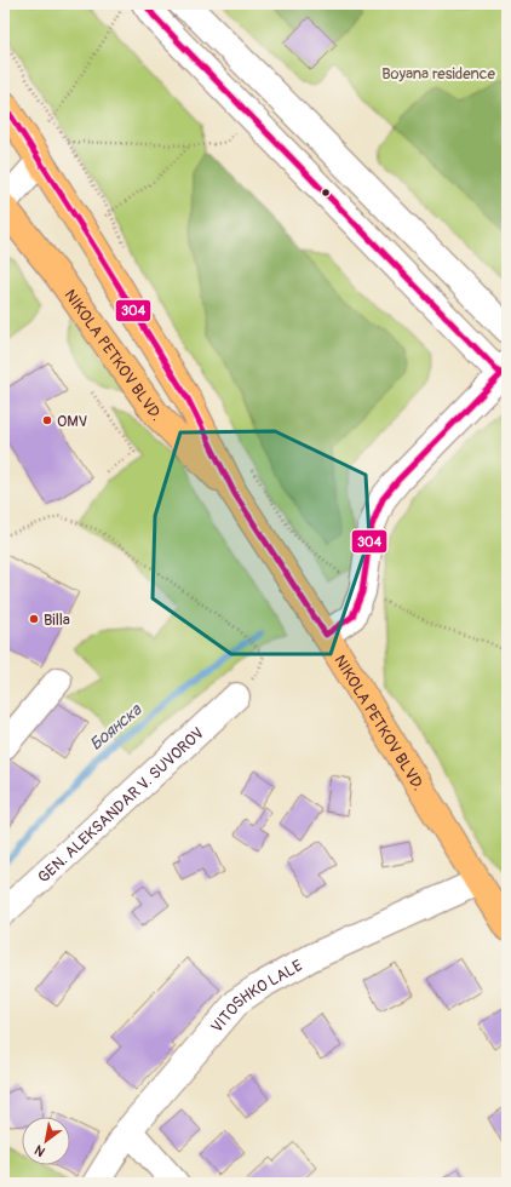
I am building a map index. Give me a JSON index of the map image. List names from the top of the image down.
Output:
{
  "streets": {
    "highway": ["NIKOLA PETKOV BLVD."],
    "street": ["GEN. ALEKSANDAR V. SUVOROV", "VITOSHKO LALE"]
  },
  "crossings": [
    ["NIKOLA PETKOV BLVD.", "VITOSHKO LALE"]
  ],
  "water": ["Боянска"],
  "parks": ["Boyana residence"],
  "places": ["OMV", "Billa"],
  "lines": ["transit line 304"],
  "north": "bottom left"
}
